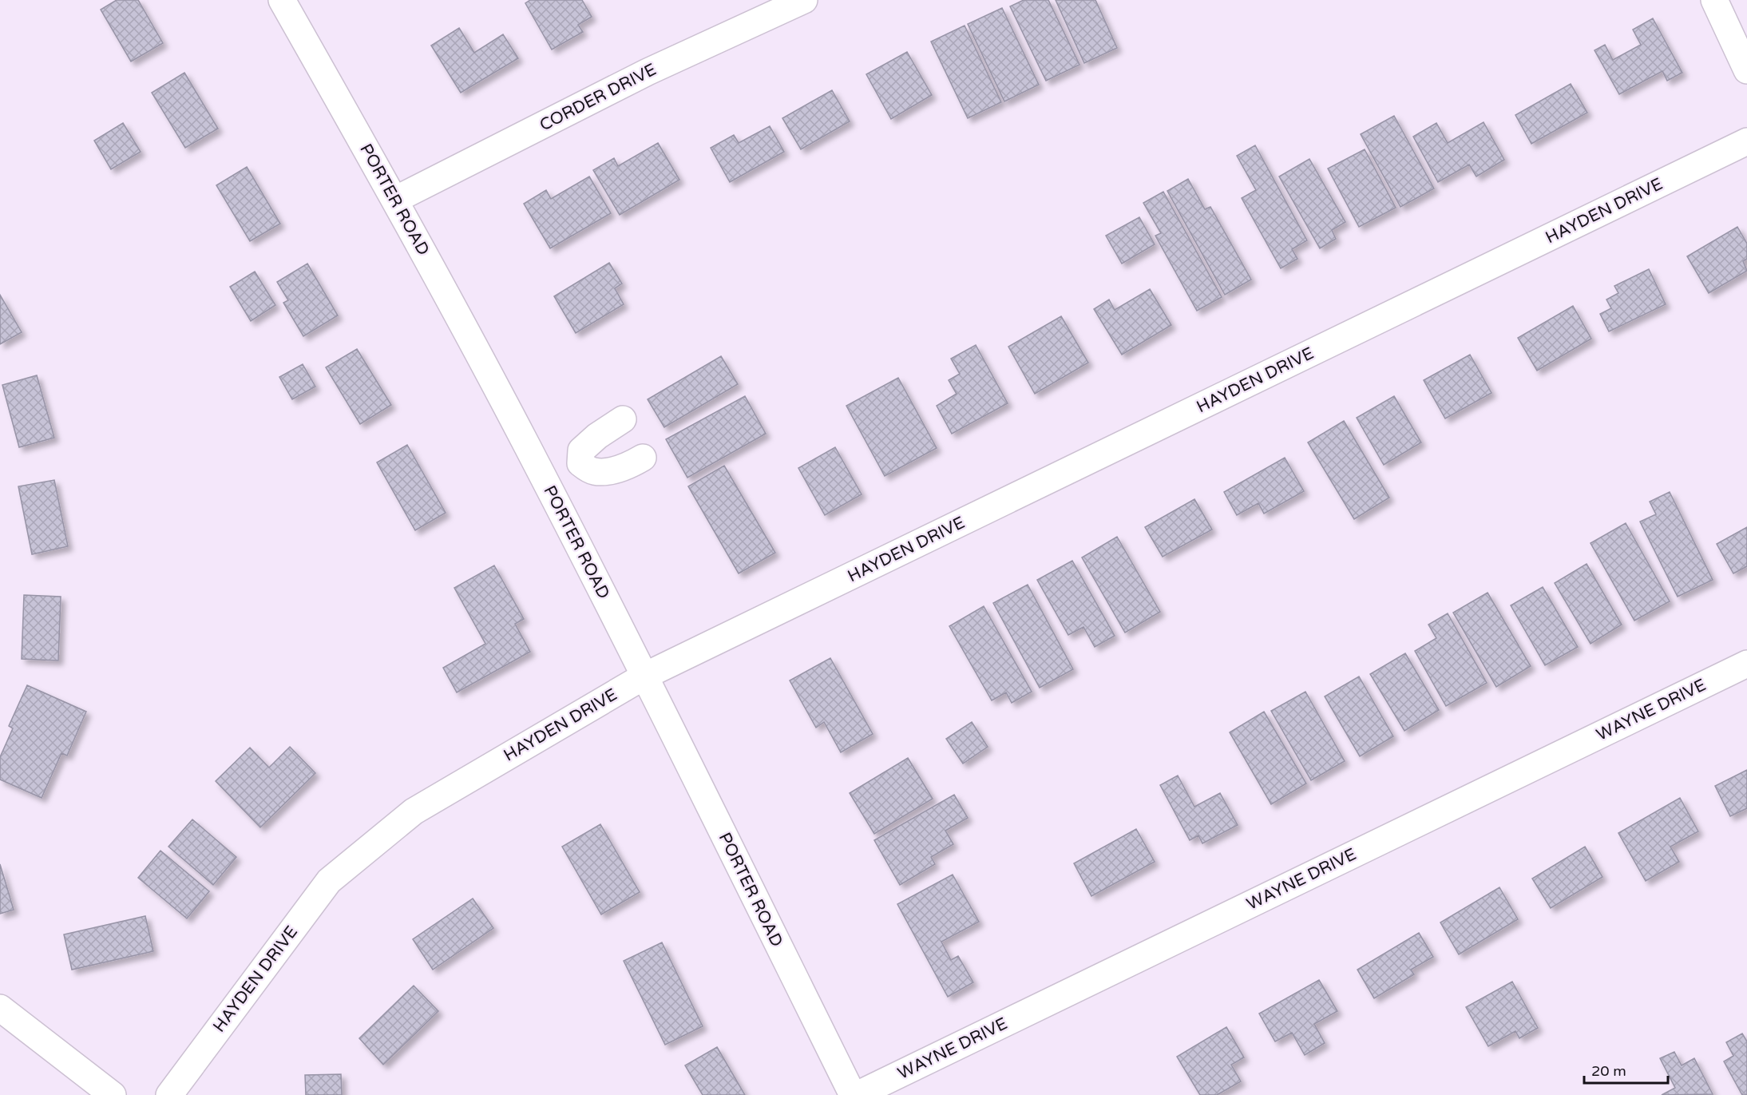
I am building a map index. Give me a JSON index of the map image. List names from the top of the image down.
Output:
{
  "streets": {
    "street": [
      "CORDER DRIVE",
      "PORTER ROAD",
      "HAYDEN DRIVE",
      "WAYNE DRIVE"
    ]
  },
  "crossings": [
    ["CORDER DRIVE", "PORTER ROAD"],
    ["PORTER ROAD", "HAYDEN DRIVE"]
  ],
  "scale_bar": "20 m"
}
